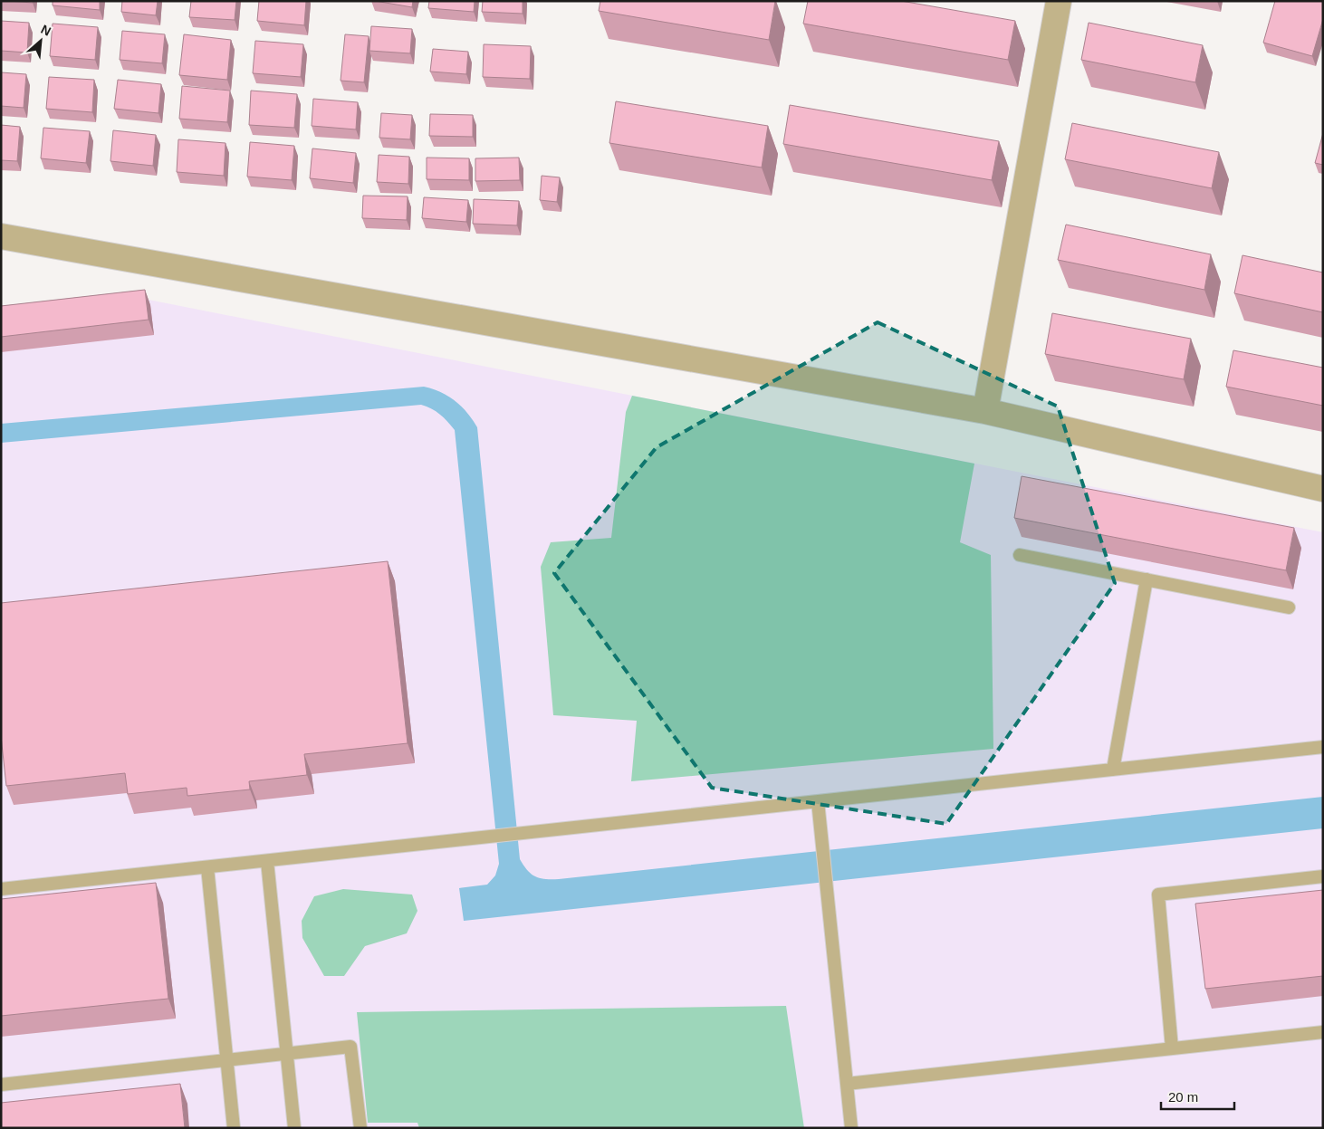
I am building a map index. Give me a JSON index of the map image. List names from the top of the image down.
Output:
{
  "scale_bar": "20 m",
  "north": "top right"
}
